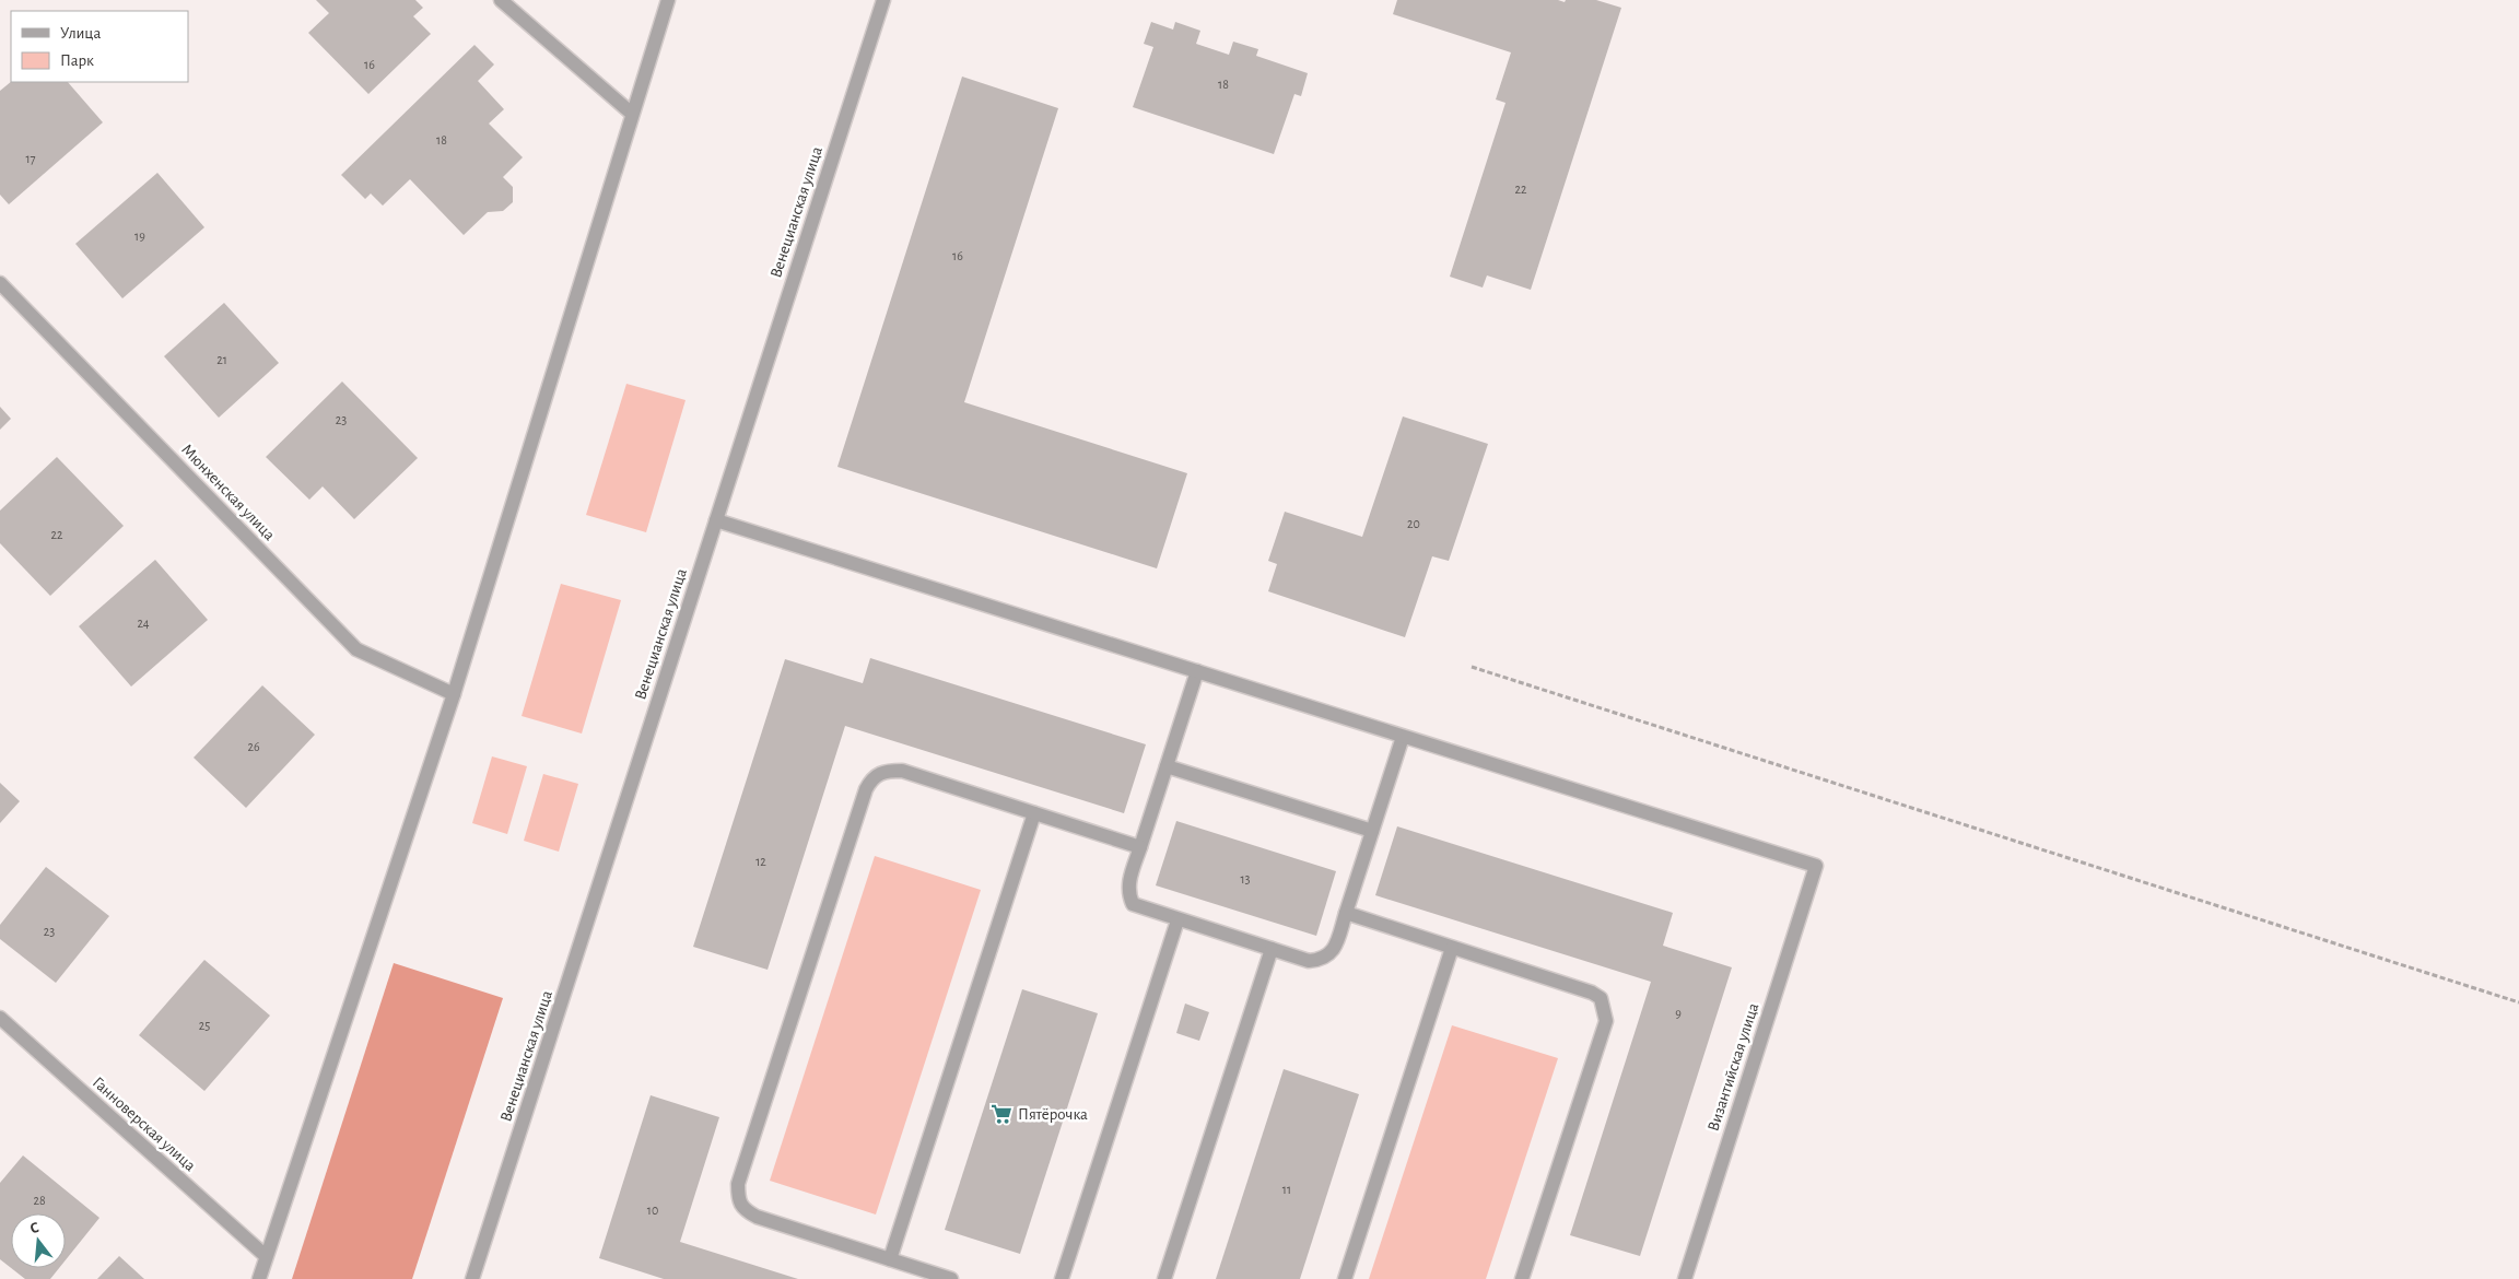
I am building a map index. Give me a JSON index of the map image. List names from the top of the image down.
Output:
{
  "streets": {
    "street": [
      "Венецианская улица",
      "Мюнхенская улица",
      "Византийская улица",
      "Ганноверская улица"
    ]
  },
  "places": {
    "supermarket": ["Пятёрочка"]
  },
  "house_numbers": [
    "16",
    "18",
    "18",
    "17",
    "22",
    "19",
    "16",
    "21",
    "23",
    "20",
    "22",
    "24",
    "26",
    "12",
    "13",
    "23",
    "9",
    "25",
    "11",
    "28",
    "10"
  ],
  "legend": ["Улица", "Парк"],
  "north": "top"
}
